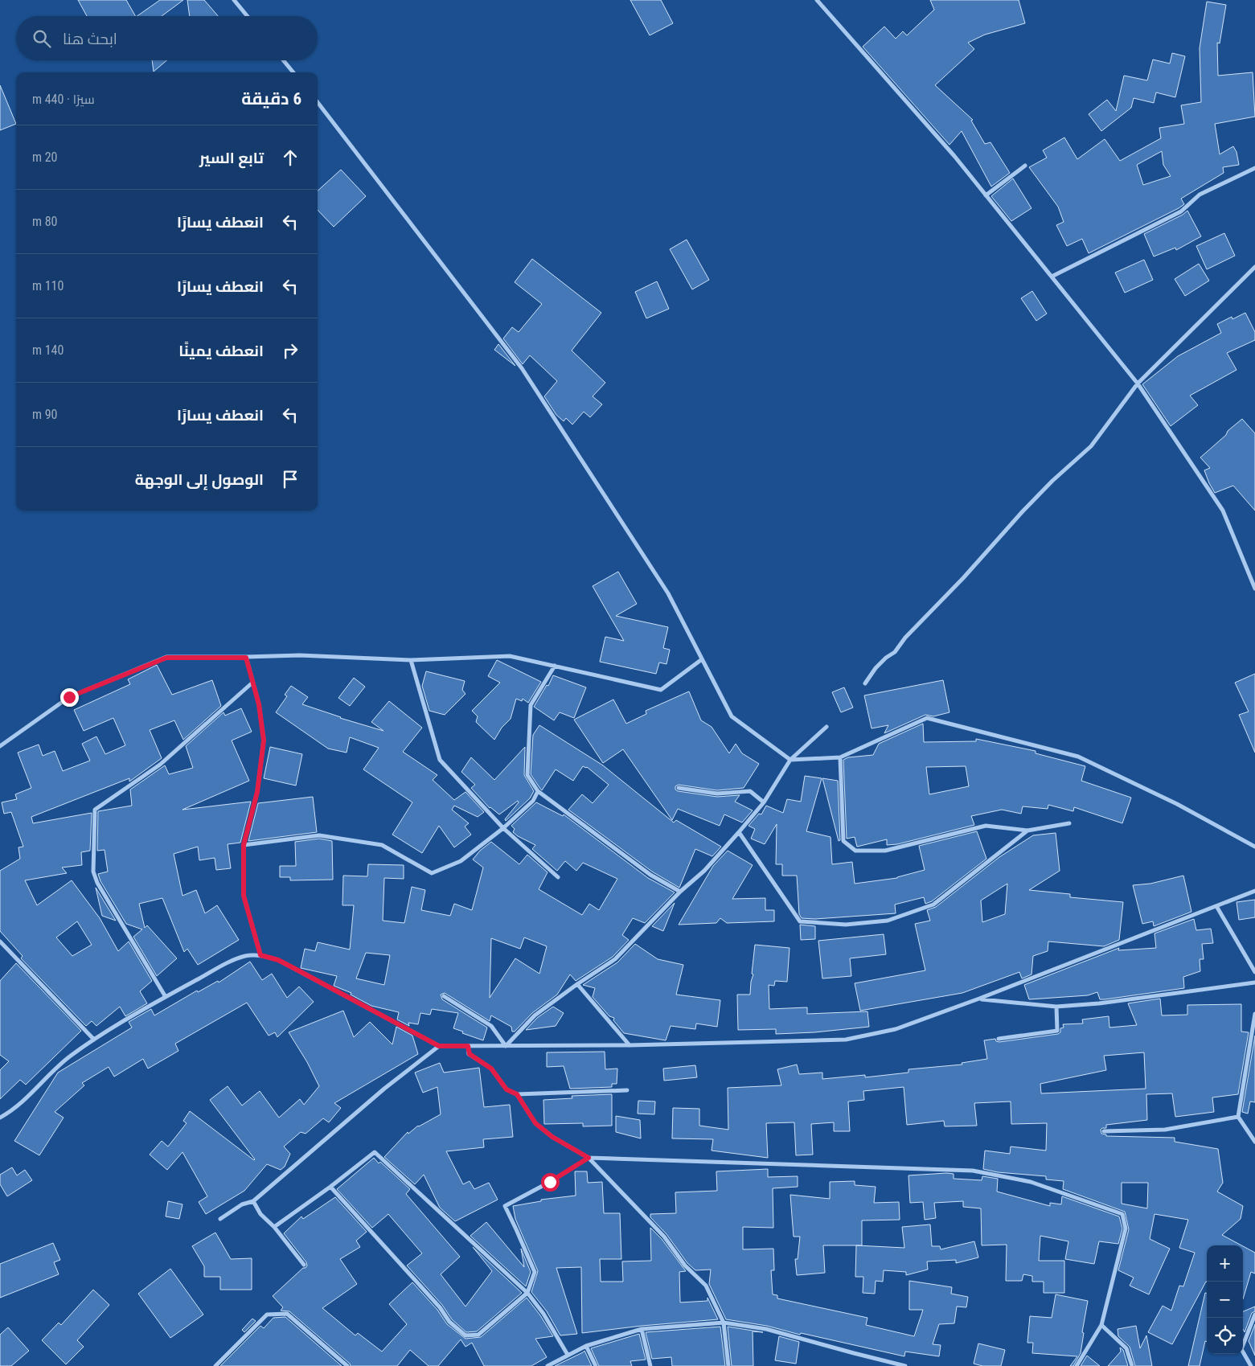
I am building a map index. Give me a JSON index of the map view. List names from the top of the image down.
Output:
{
  "page": {
    "search": "ابحث هنا",
    "heading": ["6 دقيقة", "سيرًا · 440 m"],
    "list": [
      ["تابع السير", "20 m"],
      ["انعطف يسارًا", "80 m"],
      ["انعطف يسارًا", "110 m"],
      ["انعطف يمينًا", "140 m"],
      ["انعطف يسارًا", "90 m"],
      "الوصول إلى الوجهة"
    ],
    "map_buttons": ["+", "−"]
  }
}
